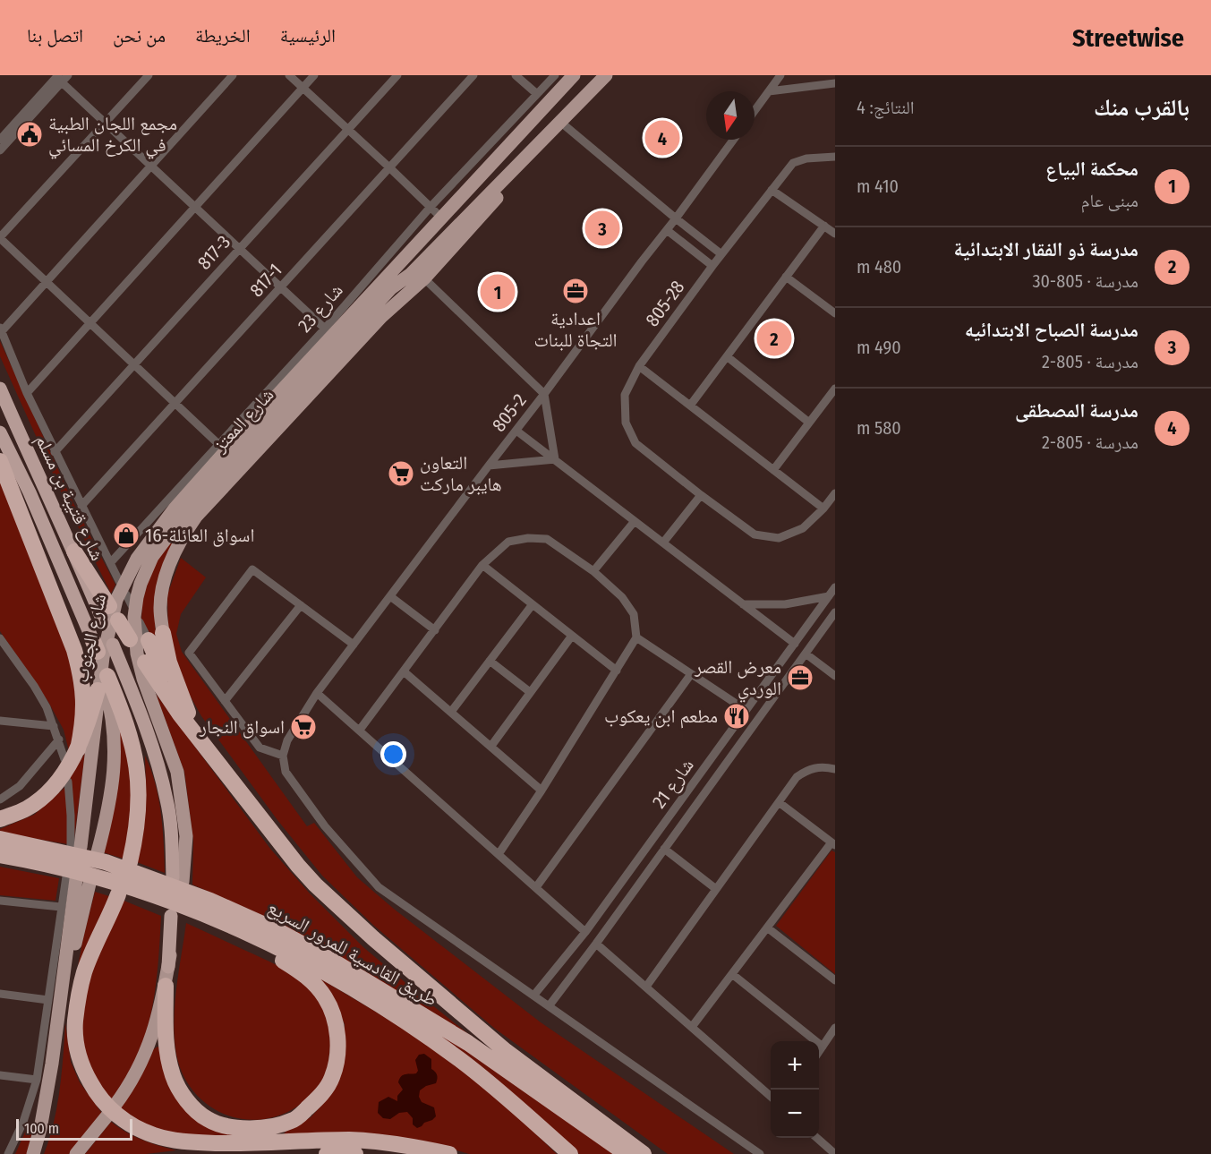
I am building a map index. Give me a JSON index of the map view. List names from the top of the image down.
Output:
{
  "streets": {
    "highway": ["شارع قتيبة بن مسلم", "طريق القادسية للمرور السريع"],
    "main road": ["شارع المعتز", "شارع الجنوب"],
    "street": [
      "817-3",
      "817-1",
      "805-28",
      "شارع 23",
      "805-2",
      "شارع 21"
    ]
  },
  "crossings": [
    ["شارع المعتز", "شارع الجنوب"]
  ],
  "places": {
    "public building": ["مجمع اللجان الطبية في الكرخ المسائي"],
    "office": ["اعدادية التجاة للبنات", "معرض القصر الوردي"],
    "supermarket": ["التعاون هايبر ماركت", "اسواق النجار"],
    "shop": ["16-اسواق العائلة"],
    "restaurant": ["مطعم ابن يعكوب"]
  },
  "scale_bar": "100 m",
  "north": "bottom",
  "page": {
    "header": "Streetwise",
    "nav": [
      "الرئيسية",
      "الخريطة",
      "من نحن",
      "اتصل بنا"
    ],
    "heading": ["بالقرب منك", "النتائج: 4"],
    "pins": [
      "4",
      "3",
      "1",
      "2"
    ],
    "list": [
      {
        "mark": "1",
        "name": "محكمة البياع",
        "note": "مبنى عام",
        "value": "410 m"
      },
      {
        "mark": "2",
        "name": "مدرسة ذو الفقار الابتدائية",
        "note": "مدرسة · 805-30",
        "value": "480 m"
      },
      {
        "mark": "3",
        "name": "مدرسة الصباح الابتدائيه",
        "note": "مدرسة · 805-2",
        "value": "490 m"
      },
      {
        "mark": "4",
        "name": "مدرسة المصطقى",
        "note": "مدرسة · 805-2",
        "value": "580 m"
      }
    ],
    "map_buttons": ["+", "−"],
    "scale": "100 m"
  }
}
